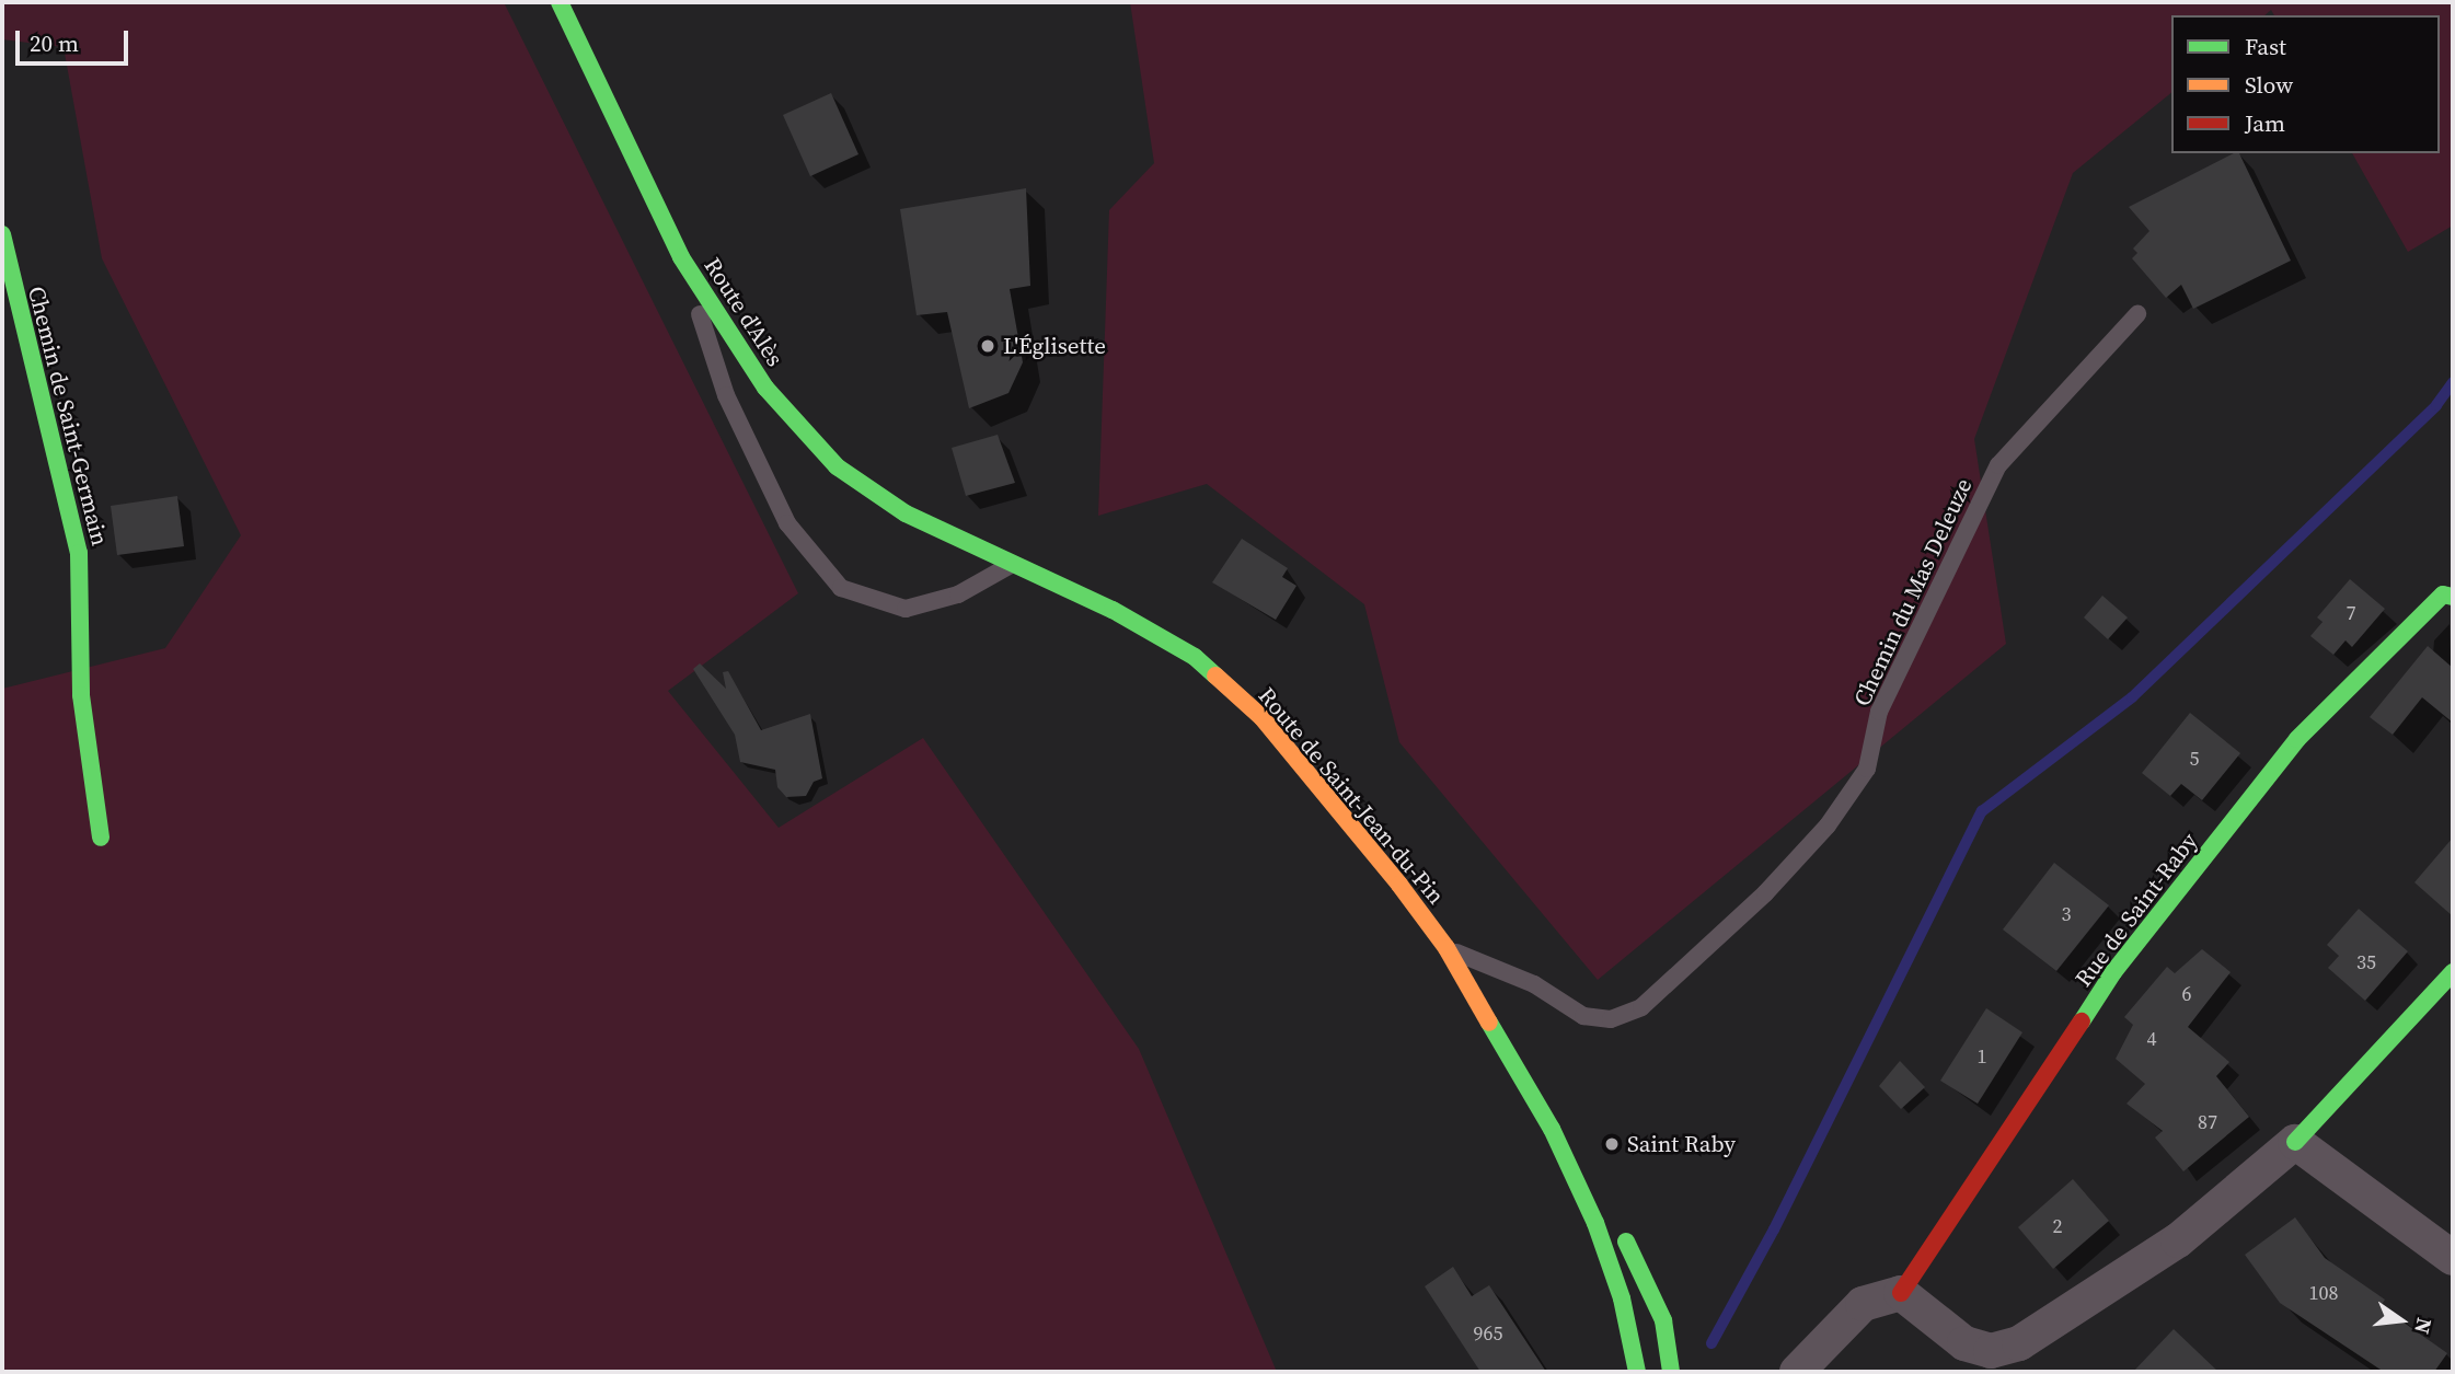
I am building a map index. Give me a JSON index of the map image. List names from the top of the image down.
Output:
{
  "streets": {
    "main road": [
      "Route d'Alès",
      "Chemin de Saint-Germain",
      "Route de Saint-Jean-du-Pin",
      "Rue de Saint-Raby"
    ],
    "lane": ["Chemin du Mas Deleuze"]
  },
  "crossings": [
    ["Route d'Alès", "Route de Saint-Jean-du-Pin"],
    ["Chemin du Mas Deleuze", "Route de Saint-Jean-du-Pin"]
  ],
  "places": ["L'Églisette", "Saint Raby"],
  "house_numbers": [
    "7",
    "5",
    "3",
    "35",
    "6",
    "4",
    "1",
    "87",
    "2",
    "108",
    "965"
  ],
  "legend": ["Fast", "Slow", "Jam"],
  "scale_bar": "20 m",
  "north": "right"
}
